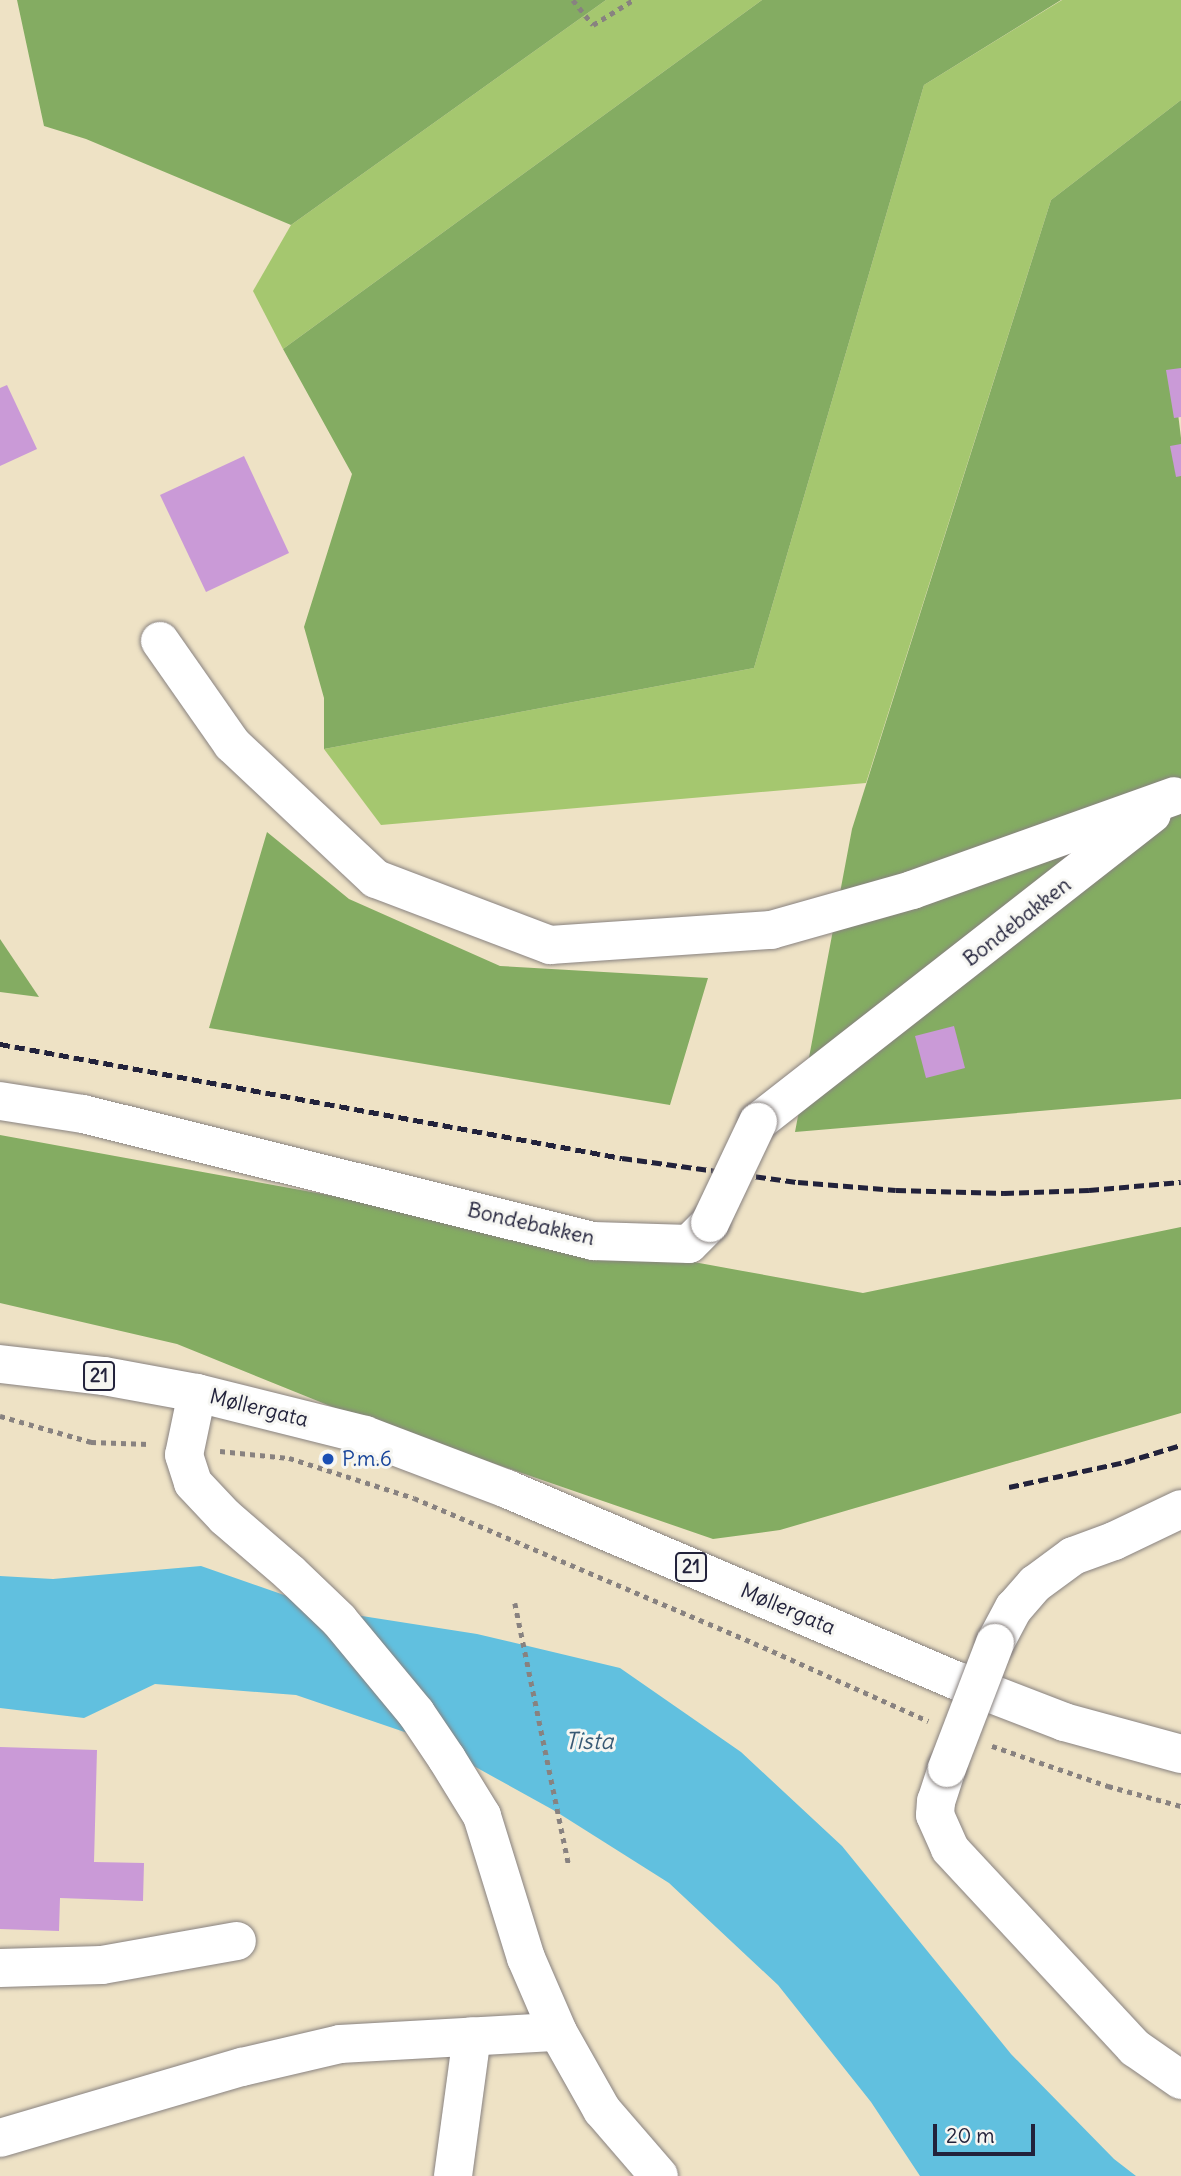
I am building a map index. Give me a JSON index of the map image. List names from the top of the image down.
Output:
{
  "streets": {
    "street": ["Bondebakken", "21", "Møllergata"]
  },
  "crossings": [
    ["21", "Møllergata"]
  ],
  "water": ["Tista"],
  "places": ["P.m.6"],
  "scale_bar": "20 m"
}
